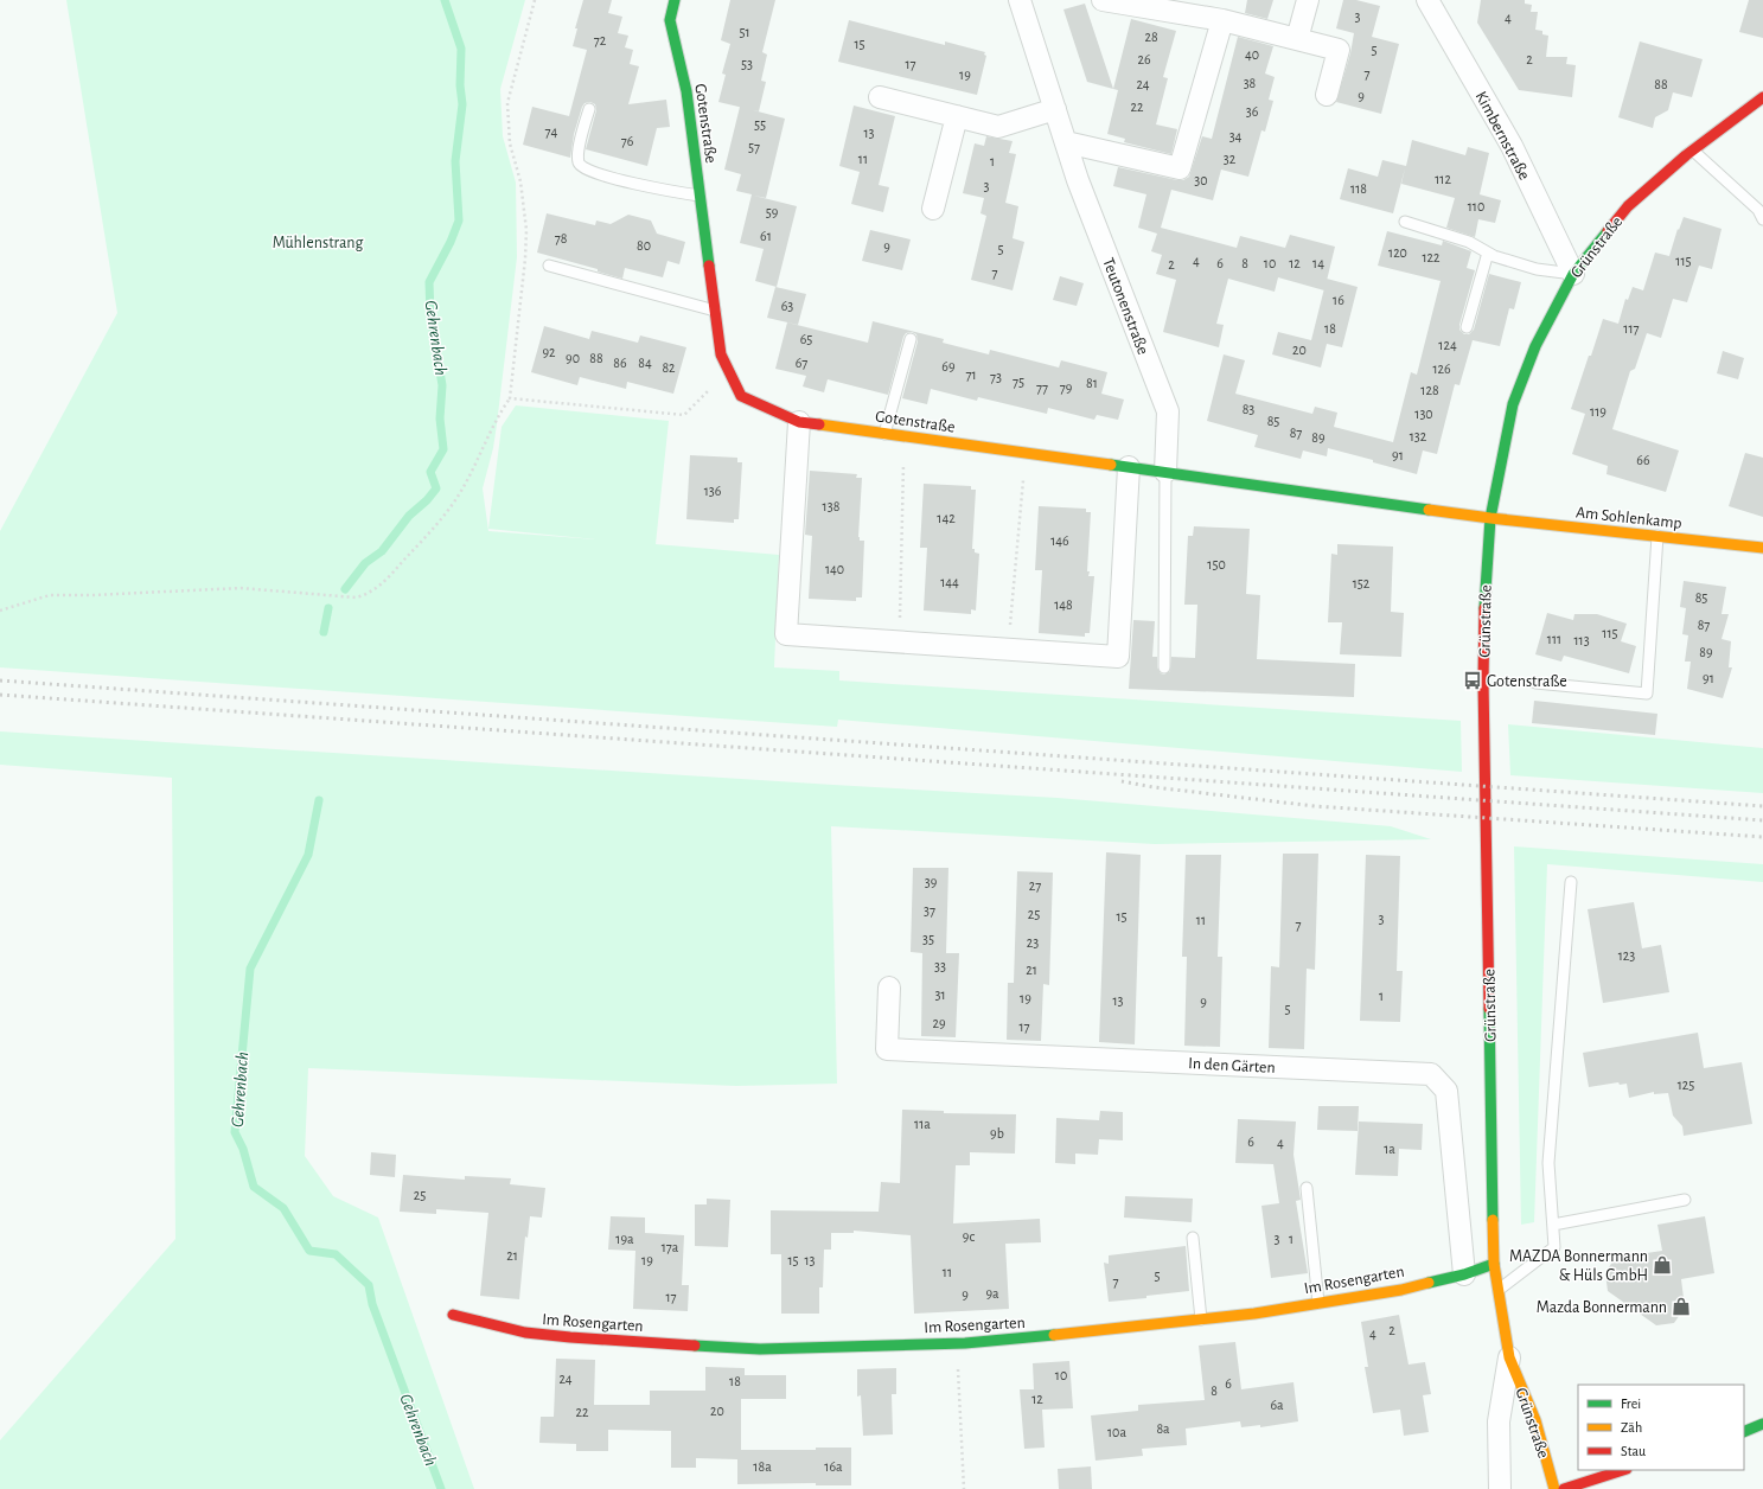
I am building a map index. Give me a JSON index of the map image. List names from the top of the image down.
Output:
{
  "streets": {
    "street": [
      "Gotenstraße",
      "Kimbernstraße",
      "Grünstraße",
      "Teutonenstraße",
      "Am Sohlenkamp",
      "In den Gärten",
      "Im Rosengarten"
    ]
  },
  "crossings": [
    ["Gotenstraße", "Grünstraße"],
    ["Gotenstraße", "Teutonenstraße"],
    ["Gotenstraße", "Am Sohlenkamp"],
    ["Kimbernstraße", "Grünstraße"],
    ["Grünstraße", "Am Sohlenkamp"],
    ["Grünstraße", "Im Rosengarten"],
    ["In den Gärten", "Im Rosengarten"]
  ],
  "water": ["Gehrenbach"],
  "parks": ["Mühlenstrang"],
  "places": {
    "bus stop": ["Gotenstraße"],
    "shop": ["MAZDA Bonnermann & Hüls GmbH", "Mazda Bonnermann"]
  },
  "house_numbers": [
    "3",
    "4",
    "51",
    "28",
    "72",
    "15",
    "5",
    "40",
    "26",
    "2",
    "53",
    "17",
    "7",
    "19",
    "38",
    "24",
    "88",
    "9",
    "22",
    "36",
    "55",
    "74",
    "13",
    "34",
    "76",
    "57",
    "11",
    "32",
    "1",
    "112",
    "30",
    "3",
    "118",
    "110",
    "59",
    "61",
    "78",
    "80",
    "9",
    "5",
    "120",
    "122",
    "4",
    "115",
    "6",
    "8",
    "10",
    "12",
    "14",
    "2",
    "7",
    "16",
    "63",
    "18",
    "117",
    "65",
    "124",
    "20",
    "92",
    "90",
    "88",
    "86",
    "84",
    "67",
    "69",
    "82",
    "126",
    "71",
    "73",
    "75",
    "81",
    "77",
    "79",
    "128",
    "83",
    "119",
    "130",
    "85",
    "87",
    "132",
    "89",
    "91",
    "66",
    "136",
    "138",
    "142",
    "146",
    "150",
    "140",
    "144",
    "152",
    "85",
    "148",
    "87",
    "115",
    "111",
    "113",
    "89",
    "91",
    "39",
    "27",
    "37",
    "25",
    "15",
    "3",
    "11",
    "7",
    "35",
    "23",
    "123",
    "33",
    "21",
    "31",
    "1",
    "19",
    "13",
    "9",
    "5",
    "29",
    "17",
    "125",
    "11a",
    "9b",
    "6",
    "4",
    "1a",
    "25",
    "9c",
    "19a",
    "3",
    "1",
    "17a",
    "21",
    "19",
    "15",
    "13",
    "11",
    "5",
    "7",
    "9a",
    "9",
    "17",
    "2",
    "4",
    "10",
    "24",
    "18",
    "6",
    "8",
    "12",
    "6a",
    "20",
    "22",
    "8a",
    "10a",
    "18a",
    "16a"
  ],
  "legend": ["Frei", "Zäh", "Stau"]
}
